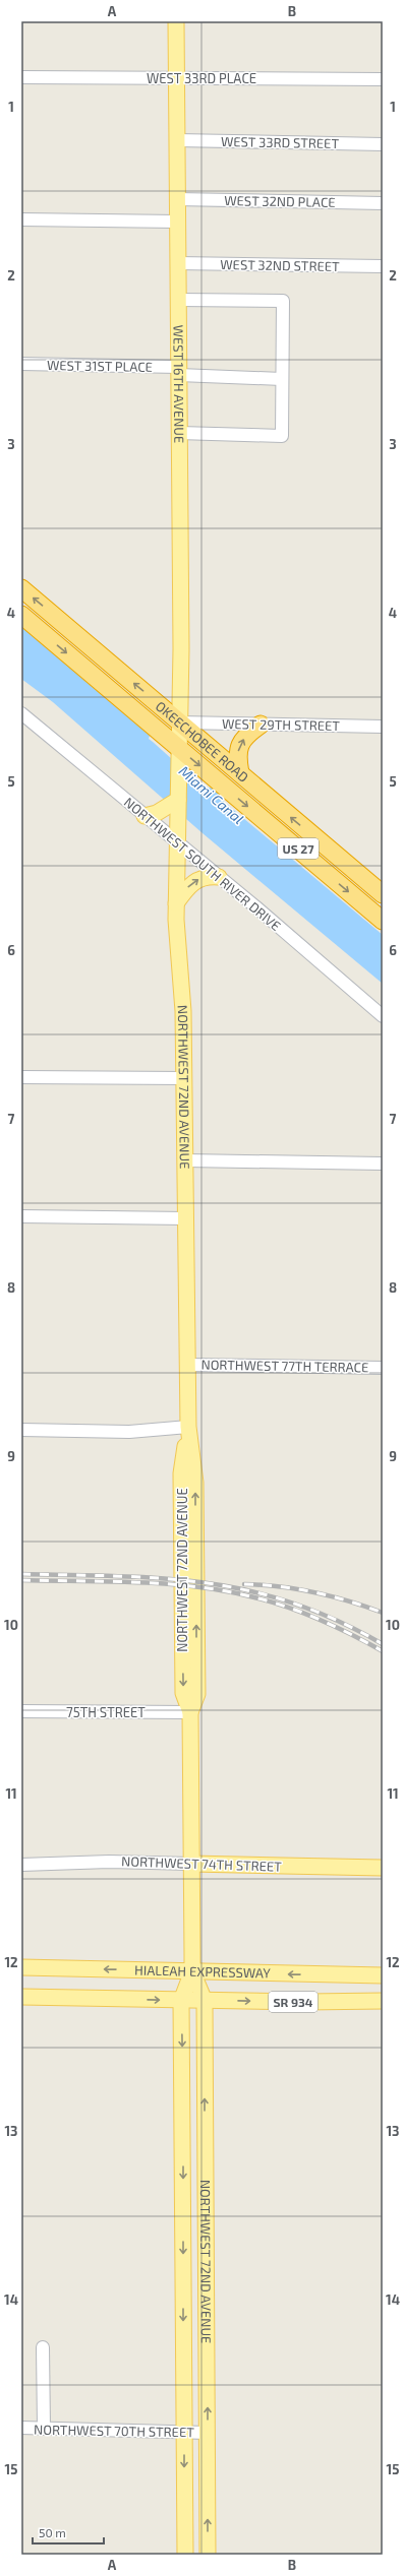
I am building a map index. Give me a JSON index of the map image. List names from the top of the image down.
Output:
{
  "streets": {
    "highway": ["OKEECHOBEE ROAD", "US 27"],
    "main road": [
      "WEST 16TH AVENUE",
      "NORTHWEST 72ND AVENUE",
      "NORTHWEST 74TH STREET",
      "HIALEAH EXPRESSWAY",
      "SR 934"
    ],
    "street": [
      "WEST 33RD PLACE",
      "WEST 33RD STREET",
      "WEST 32ND PLACE",
      "WEST 32ND STREET",
      "WEST 31ST PLACE",
      "WEST 29TH STREET",
      "NORTHWEST SOUTH RIVER DRIVE",
      "NORTHWEST 77TH TERRACE",
      "75TH STREET",
      "NORTHWEST 70TH STREET"
    ]
  },
  "crossings": [
    ["WEST 33RD PLACE", "WEST 16TH AVENUE"],
    ["WEST 33RD STREET", "WEST 16TH AVENUE"],
    ["WEST 32ND PLACE", "WEST 16TH AVENUE"],
    ["WEST 32ND STREET", "WEST 16TH AVENUE"],
    ["WEST 31ST PLACE", "WEST 16TH AVENUE"],
    ["WEST 16TH AVENUE", "WEST 29TH STREET"],
    ["WEST 16TH AVENUE", "OKEECHOBEE ROAD"],
    ["WEST 16TH AVENUE", "NORTHWEST 72ND AVENUE"],
    ["WEST 29TH STREET", "OKEECHOBEE ROAD"],
    ["OKEECHOBEE ROAD", "NORTHWEST 72ND AVENUE"],
    ["NORTHWEST SOUTH RIVER DRIVE", "NORTHWEST 72ND AVENUE"],
    ["NORTHWEST 72ND AVENUE", "NORTHWEST 77TH TERRACE"],
    ["NORTHWEST 72ND AVENUE", "75TH STREET"],
    ["NORTHWEST 72ND AVENUE", "NORTHWEST 74TH STREET"],
    ["NORTHWEST 72ND AVENUE", "HIALEAH EXPRESSWAY"],
    ["NORTHWEST 72ND AVENUE", "NORTHWEST 70TH STREET"]
  ],
  "water": ["Miami Canal"],
  "scale_bar": "50 m",
  "grid": {
    "columns": ["A", "B"],
    "rows": [
      "1",
      "2",
      "3",
      "4",
      "5",
      "6",
      "7",
      "8",
      "9",
      "10",
      "11",
      "12",
      "13",
      "14",
      "15"
    ]
  }
}
